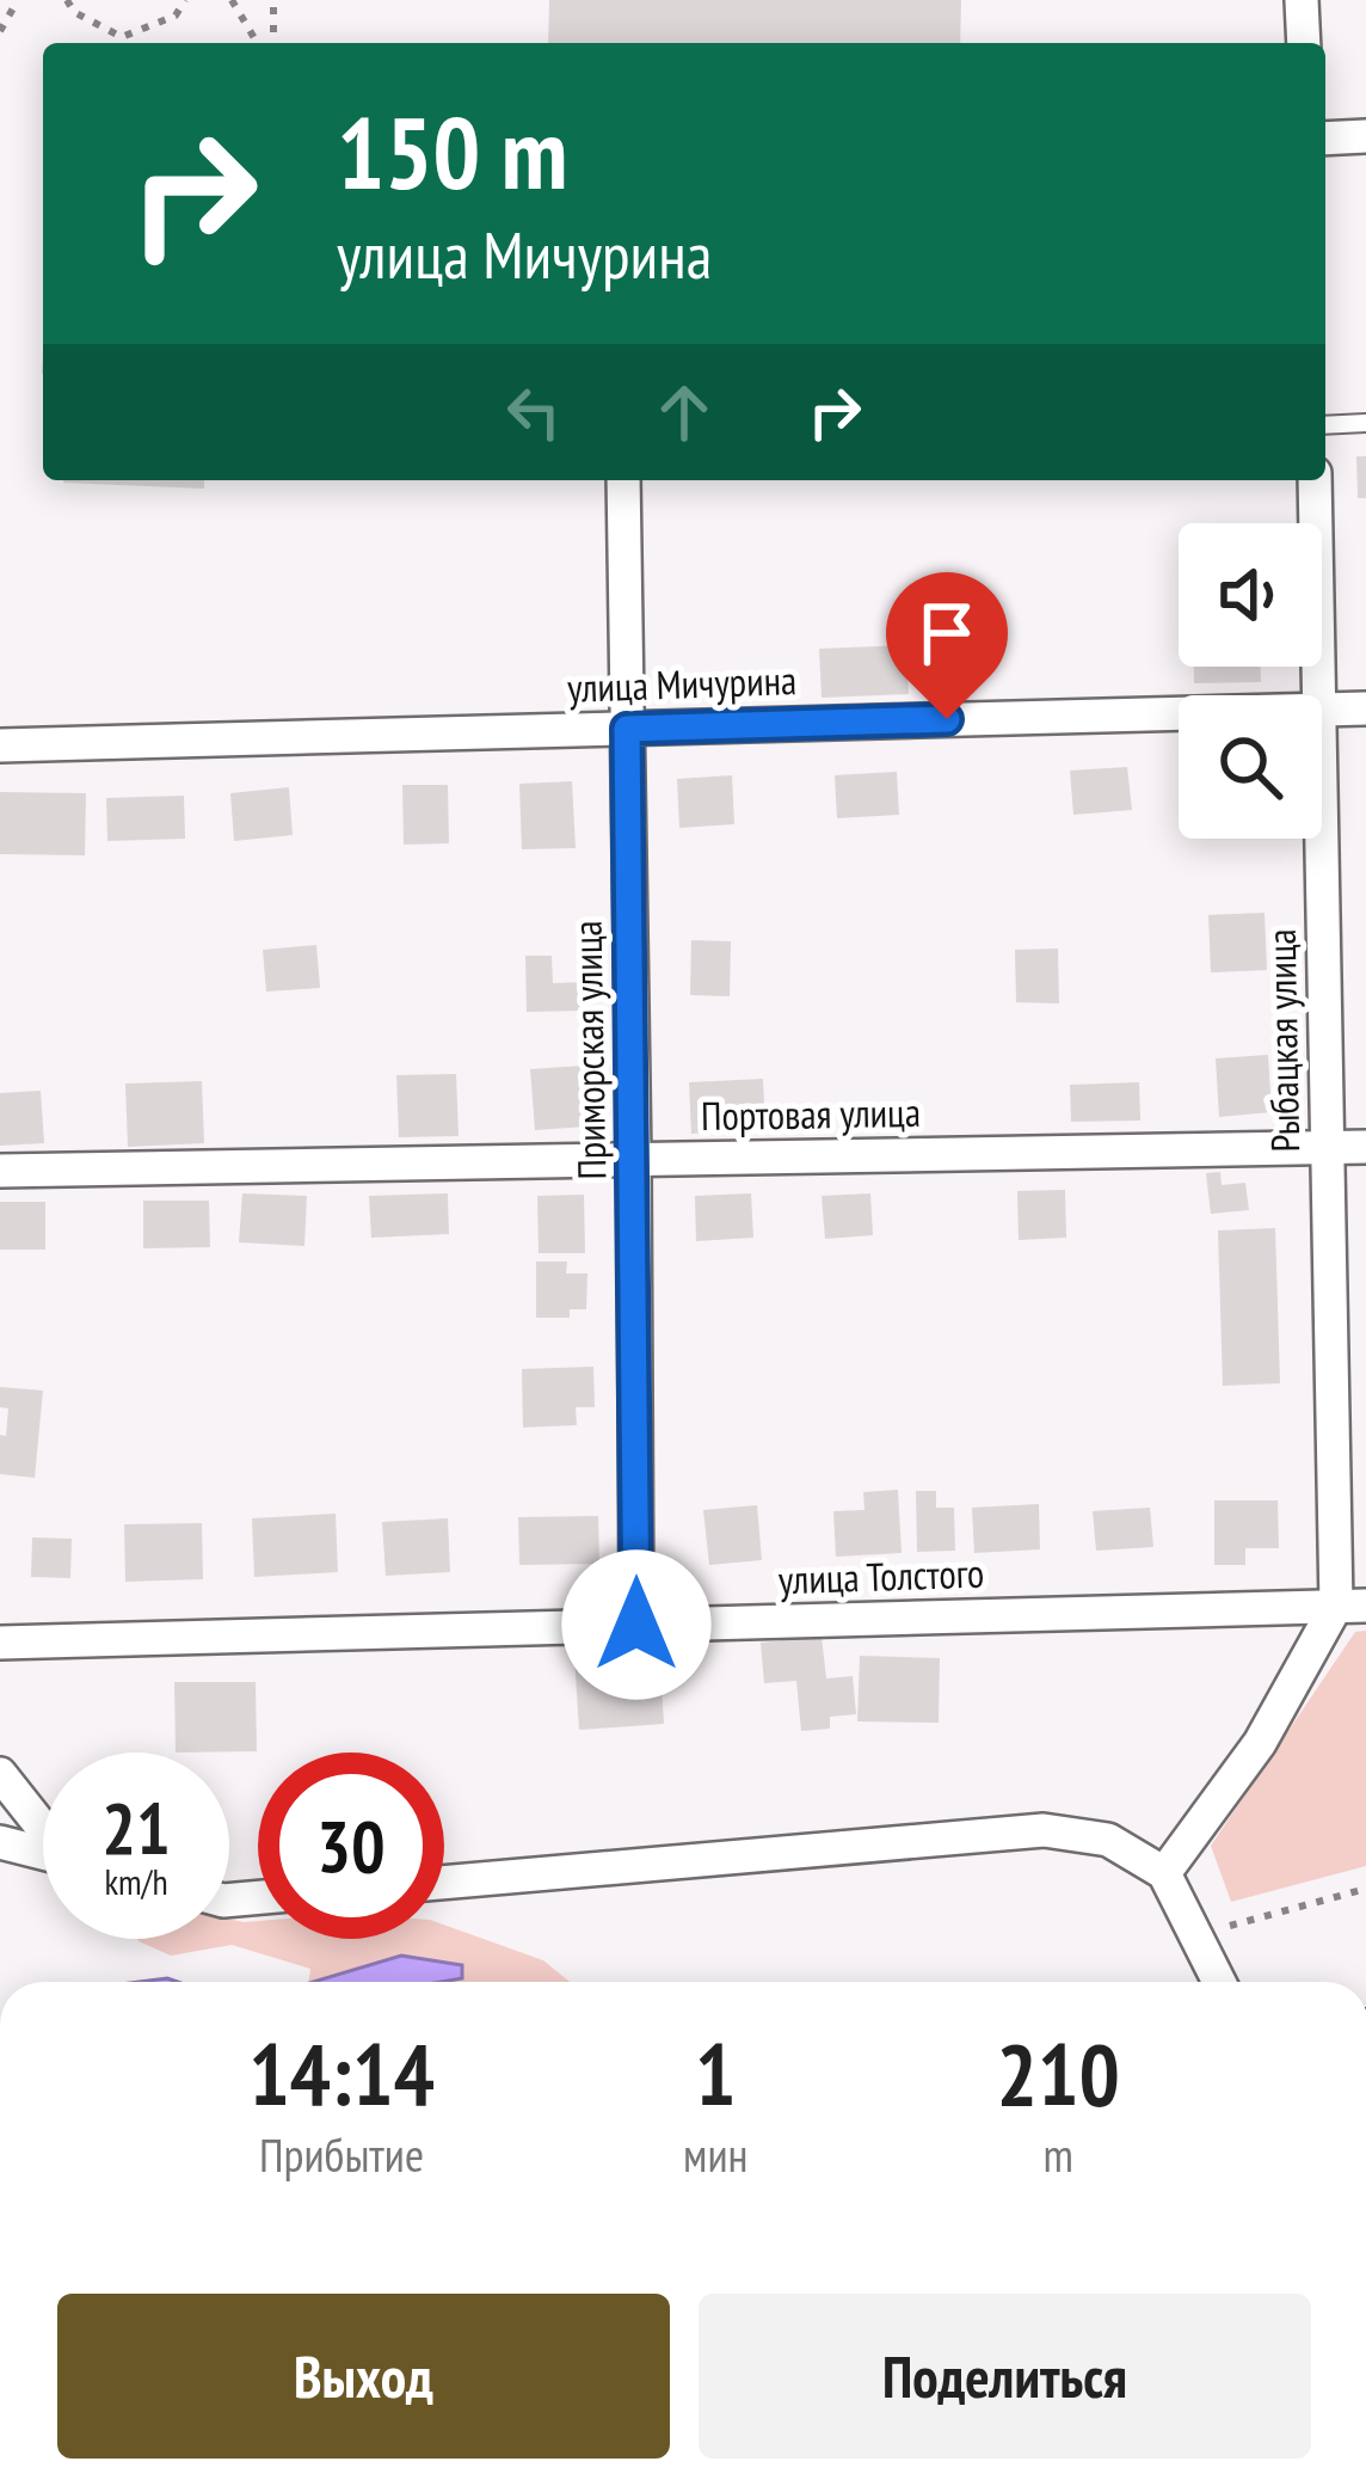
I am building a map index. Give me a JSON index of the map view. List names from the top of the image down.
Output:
{
  "streets": {
    "street": [
      "улица Мичурина",
      "Рыбацкая улица",
      "Приморская улица",
      "Портовая улица",
      "улица Толстого"
    ]
  },
  "crossings": [
    ["улица Мичурина", "Приморская улица"],
    ["Рыбацкая улица", "Портовая улица"],
    ["Рыбацкая улица", "улица Толстого"],
    ["Приморская улица", "Портовая улица"],
    ["Приморская улица", "улица Толстого"]
  ],
  "page": {
    "turn": ["150 m", "улица Мичурина"],
    "speed": "21 km/h",
    "limit": "30",
    "eta": [
      "14:14",
      "Прибытие",
      "1",
      "мин",
      "210",
      "m"
    ],
    "buttons": ["Выход", "Поделиться"]
  }
}
